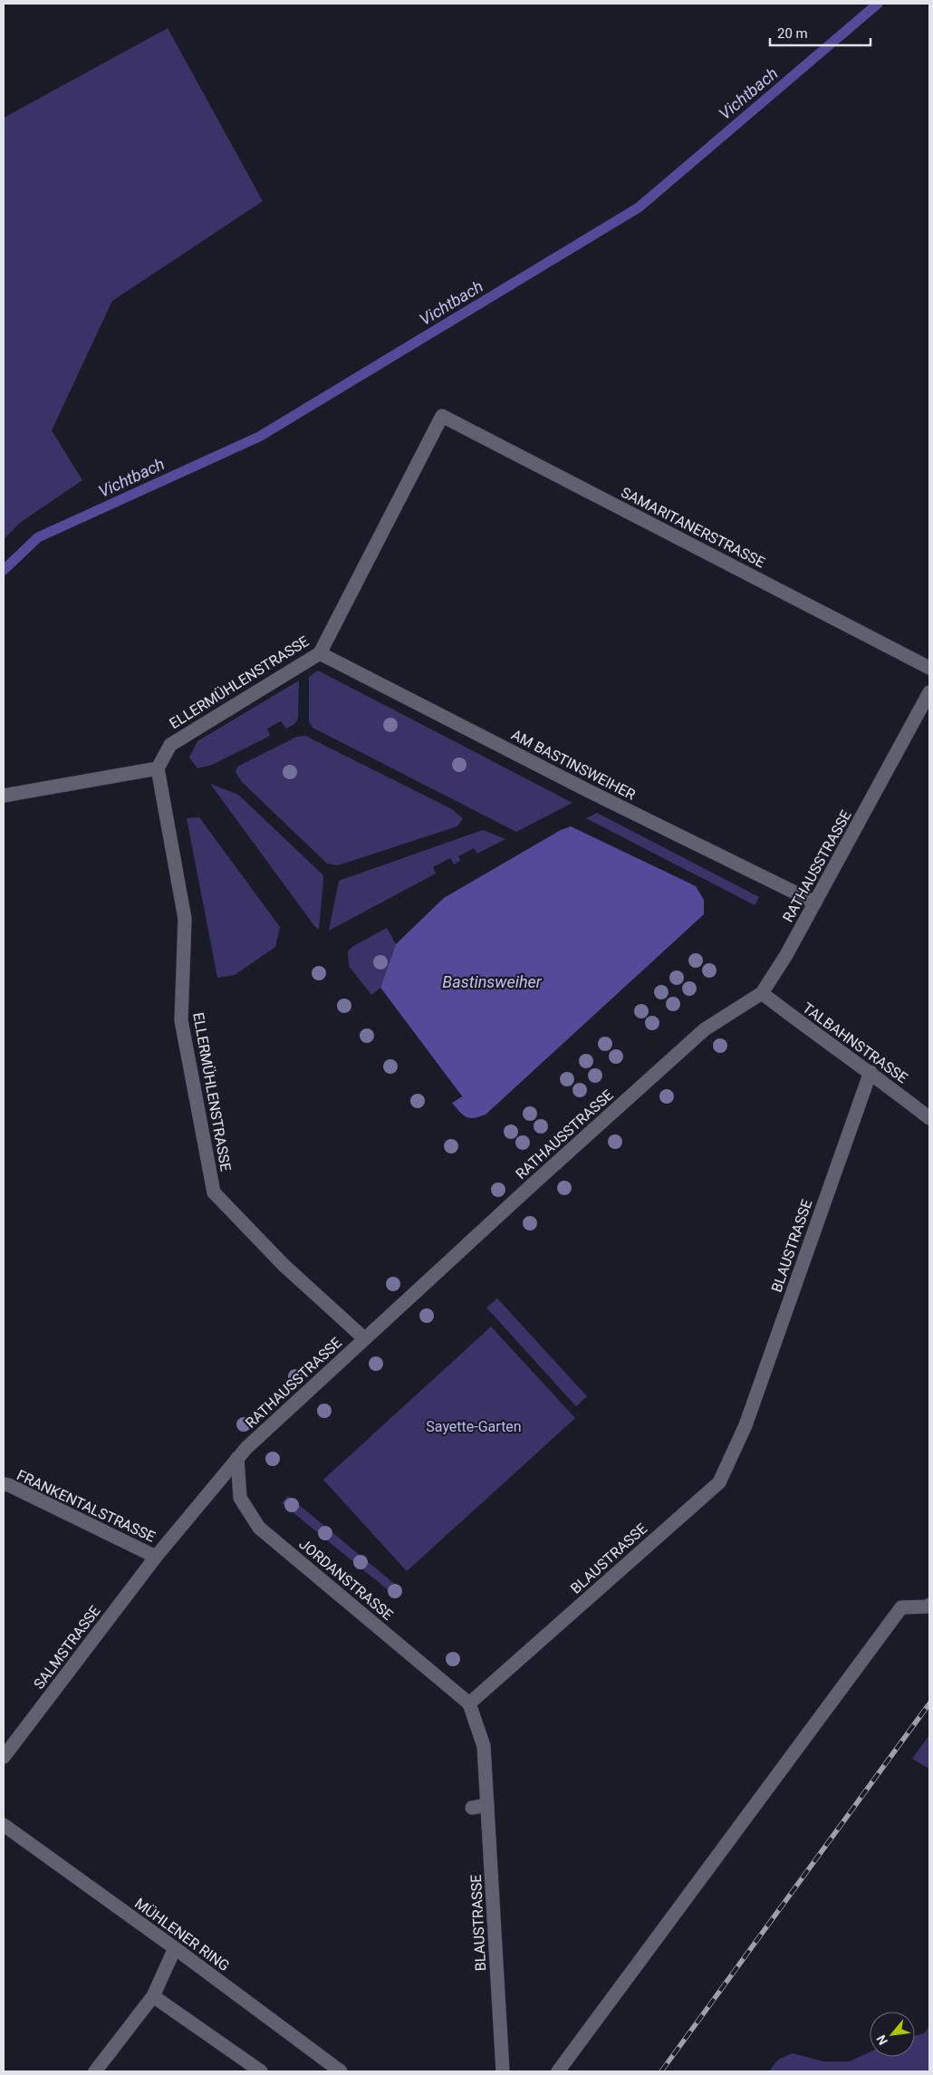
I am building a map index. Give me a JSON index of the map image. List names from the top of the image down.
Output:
{
  "streets": {
    "street": [
      "SAMARITANERSTRASSE",
      "ELLERMÜHLENSTRASSE",
      "AM BASTINSWEIHER",
      "RATHAUSSTRASSE",
      "TALBAHNSTRASSE",
      "BLAUSTRASSE",
      "FRANKENTALSTRASSE",
      "JORDANSTRASSE",
      "SALMSTRASSE",
      "MÜHLENER RING"
    ]
  },
  "crossings": [
    ["SAMARITANERSTRASSE", "ELLERMÜHLENSTRASSE"],
    ["ELLERMÜHLENSTRASSE", "AM BASTINSWEIHER"],
    ["ELLERMÜHLENSTRASSE", "RATHAUSSTRASSE"],
    ["AM BASTINSWEIHER", "RATHAUSSTRASSE"],
    ["RATHAUSSTRASSE", "TALBAHNSTRASSE"],
    ["RATHAUSSTRASSE", "FRANKENTALSTRASSE"],
    ["RATHAUSSTRASSE", "JORDANSTRASSE"],
    ["RATHAUSSTRASSE", "SALMSTRASSE"],
    ["TALBAHNSTRASSE", "BLAUSTRASSE"],
    ["BLAUSTRASSE", "JORDANSTRASSE"],
    ["FRANKENTALSTRASSE", "SALMSTRASSE"]
  ],
  "water": ["Vichtbach", "Bastinsweiher"],
  "parks": ["Sayette-Garten"],
  "scale_bar": "20 m",
  "north": "bottom left"
}
